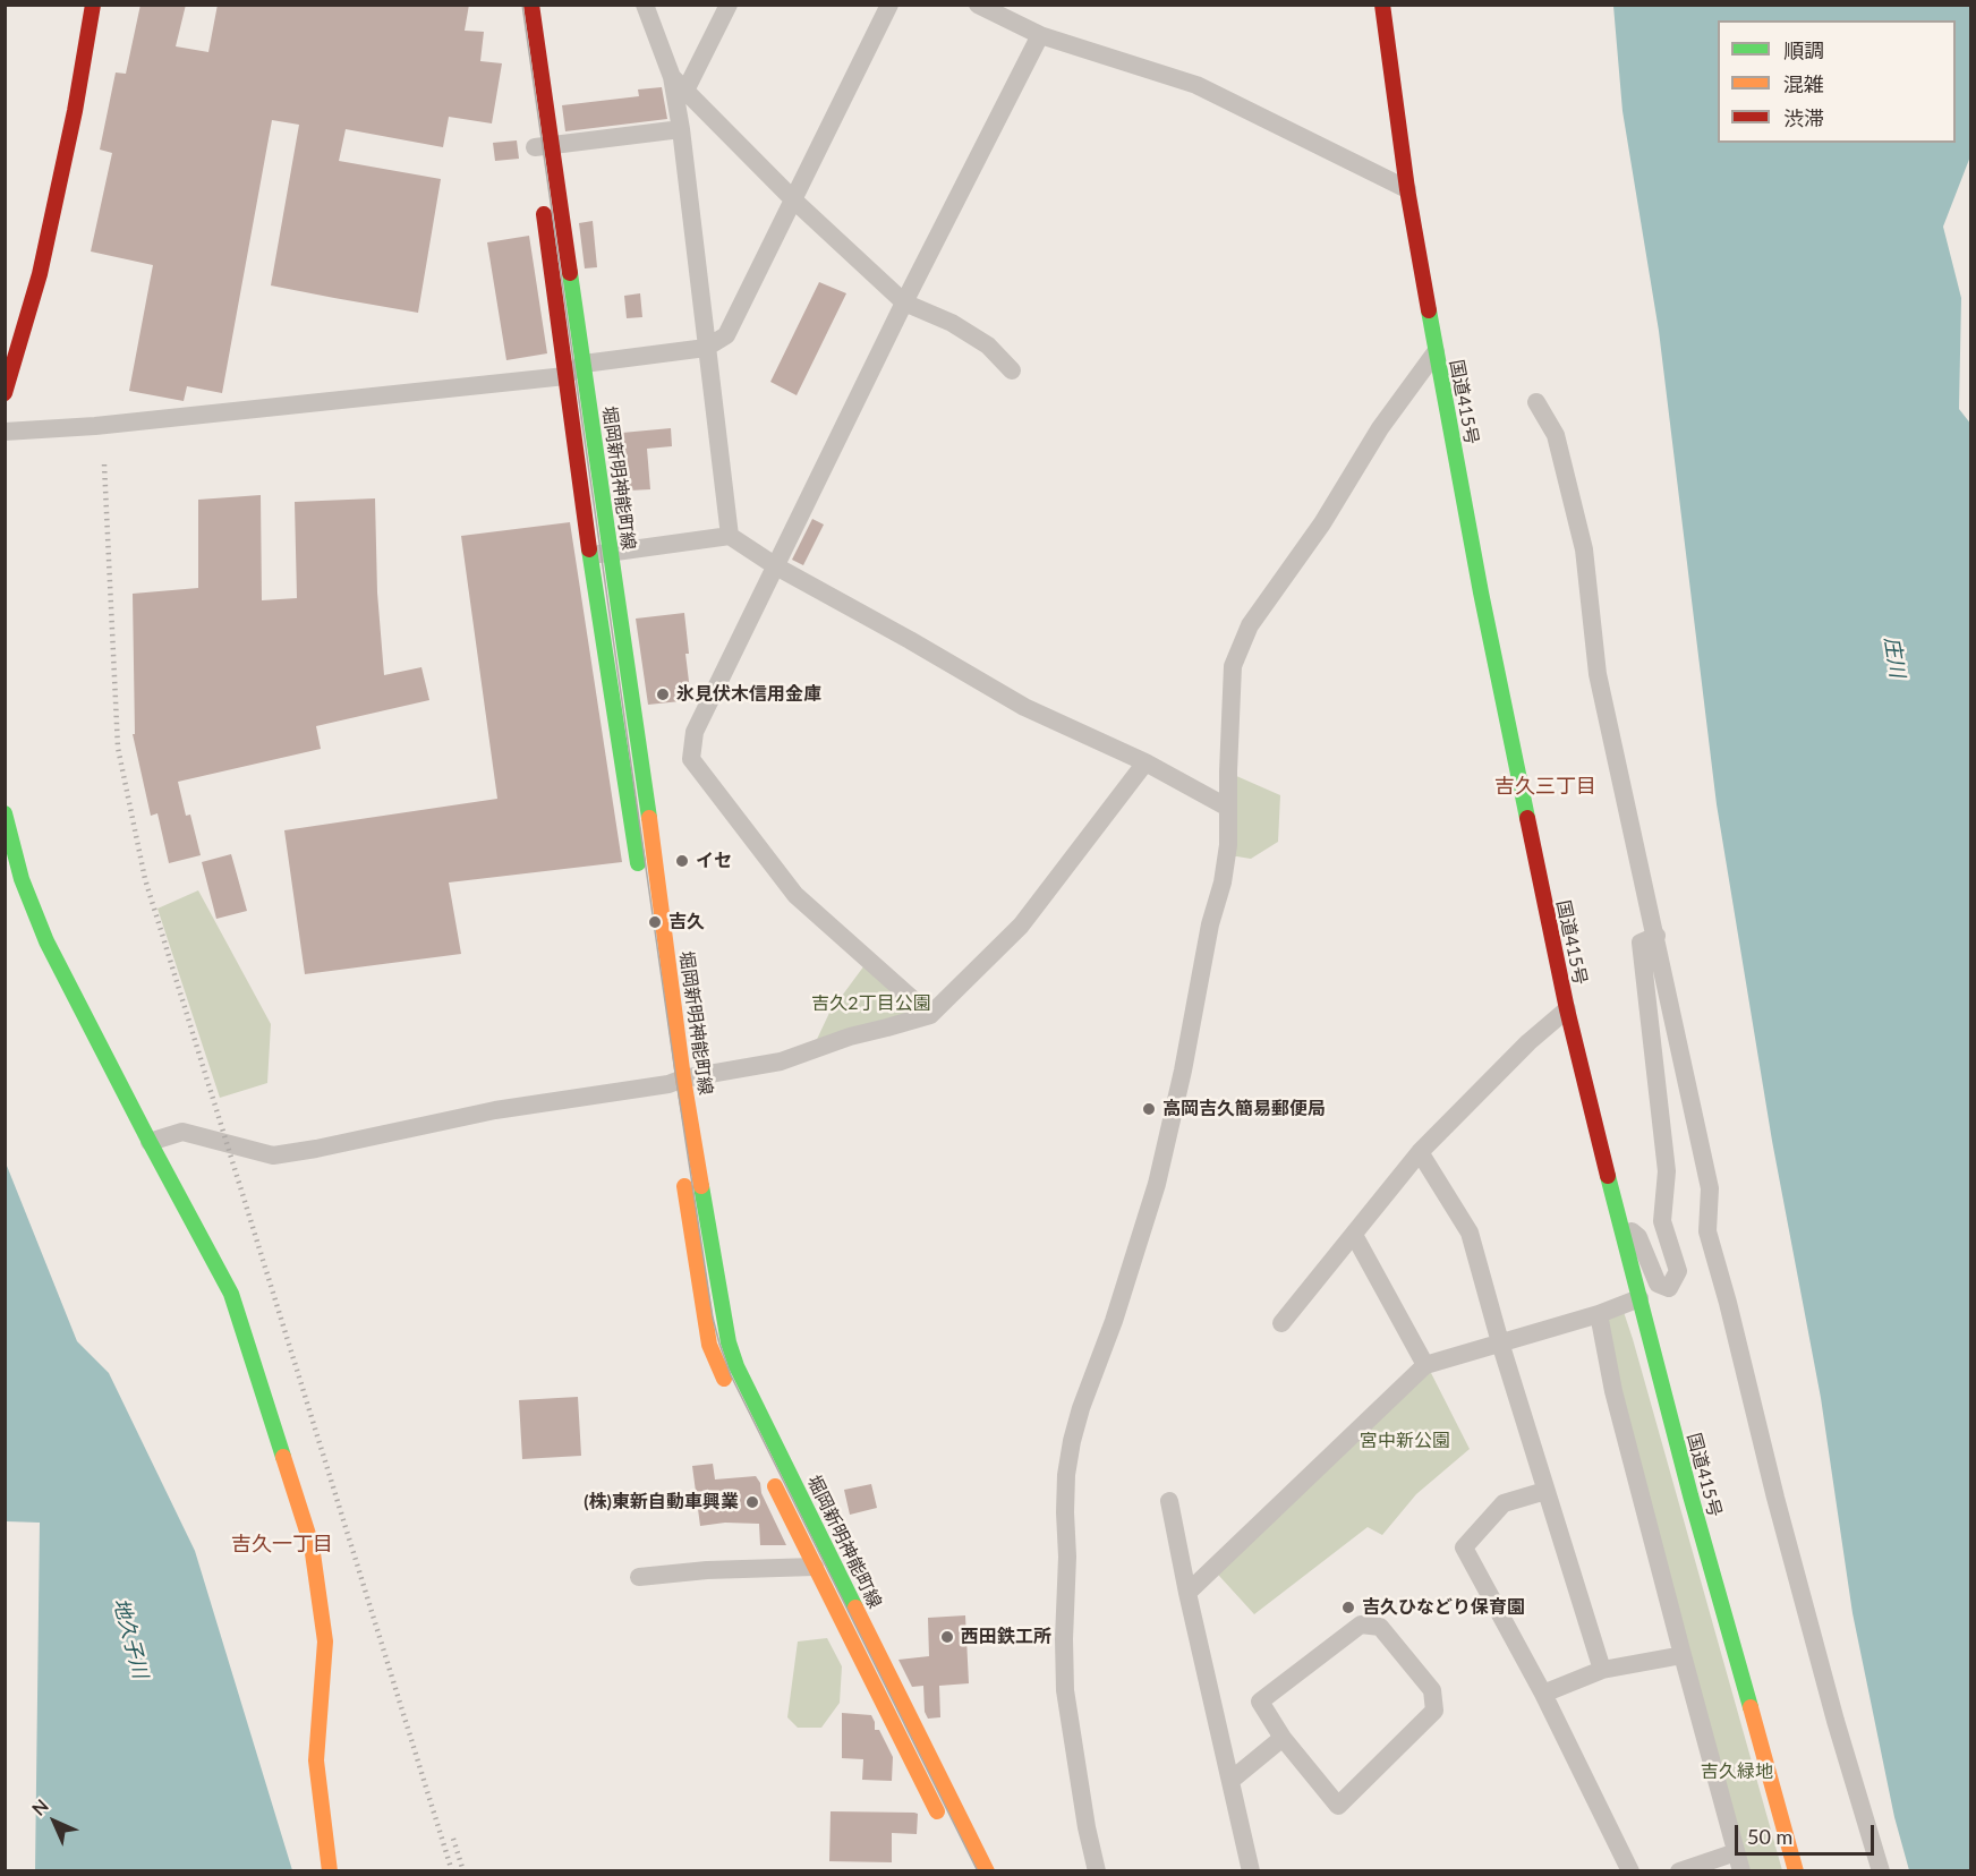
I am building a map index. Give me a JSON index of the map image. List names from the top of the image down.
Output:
{
  "streets": {
    "main road": ["国道415号", "堀岡新明神能町線"]
  },
  "districts": ["吉久三丁目", "吉久一丁目"],
  "water": ["庄川", "地久子川"],
  "parks": ["吉久2丁目公園", "宮中新公園", "吉久緑地"],
  "places": [
    "氷見伏木信用金庫",
    "イセ",
    "吉久",
    "高岡吉久簡易郵便局",
    "(株)東新自動車興業",
    "吉久ひなどり保育園",
    "西田鉄工所"
  ],
  "legend": ["順調", "混雑", "渋滞"],
  "scale_bar": "50 m",
  "north": "top left"
}
